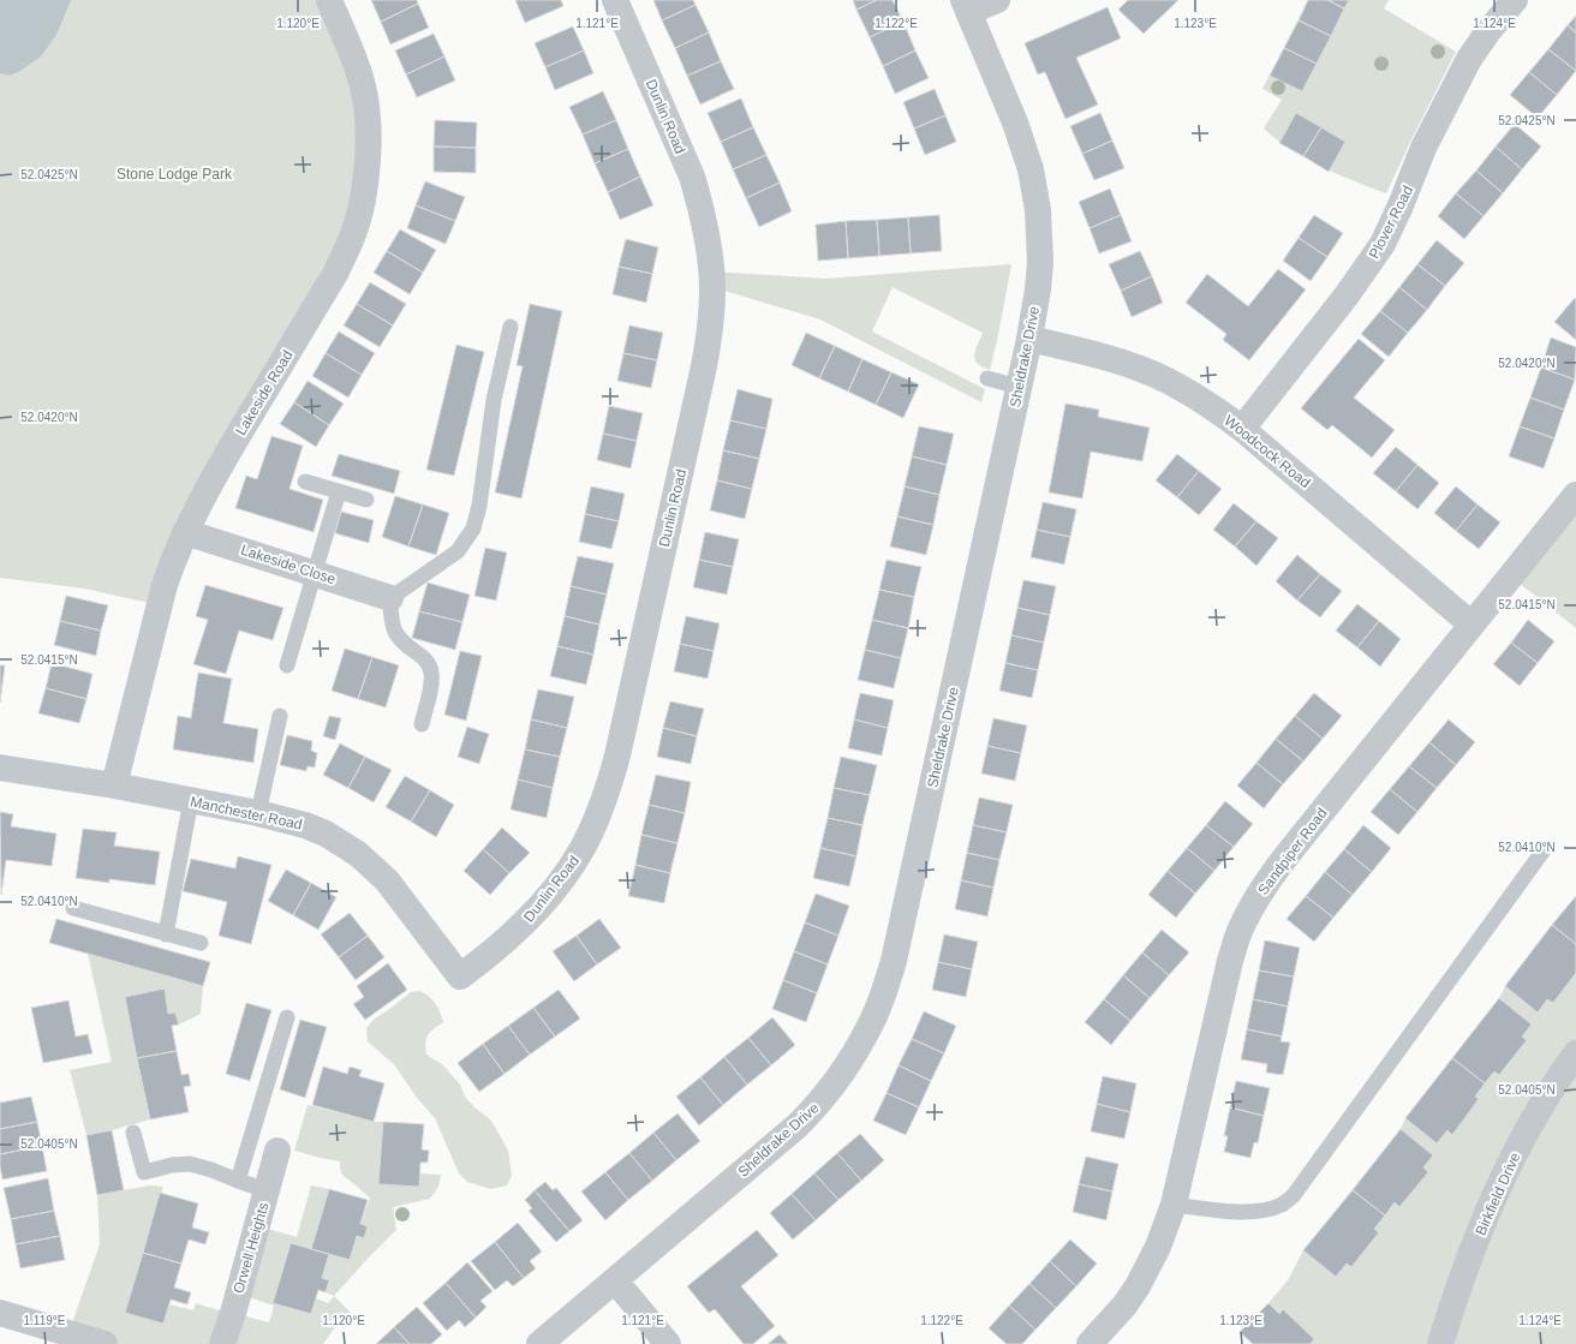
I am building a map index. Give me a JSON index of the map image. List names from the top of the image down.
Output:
{
  "streets": {
    "street": [
      "Dunlin Road",
      "Plover Road",
      "Sheldrake Drive",
      "Lakeside Road",
      "Woodcock Road",
      "Lakeside Close",
      "Manchester Road",
      "Sandpiper Road",
      "Birkfield Drive",
      "Orwell Heights"
    ]
  },
  "crossings": [
    ["Dunlin Road", "Manchester Road"],
    ["Plover Road", "Woodcock Road"],
    ["Sheldrake Drive", "Woodcock Road"],
    ["Lakeside Road", "Lakeside Close"],
    ["Lakeside Road", "Manchester Road"],
    ["Woodcock Road", "Sandpiper Road"]
  ],
  "parks": ["Stone Lodge Park"],
  "coordinates": [
    "1.120°E",
    "1.121°E",
    "1.122°E",
    "1.123°E",
    "1.124°E",
    "52.0425°N",
    "52.0420°N",
    "52.0415°N",
    "52.0410°N",
    "52.0405°N",
    "1.119°E"
  ]
}
